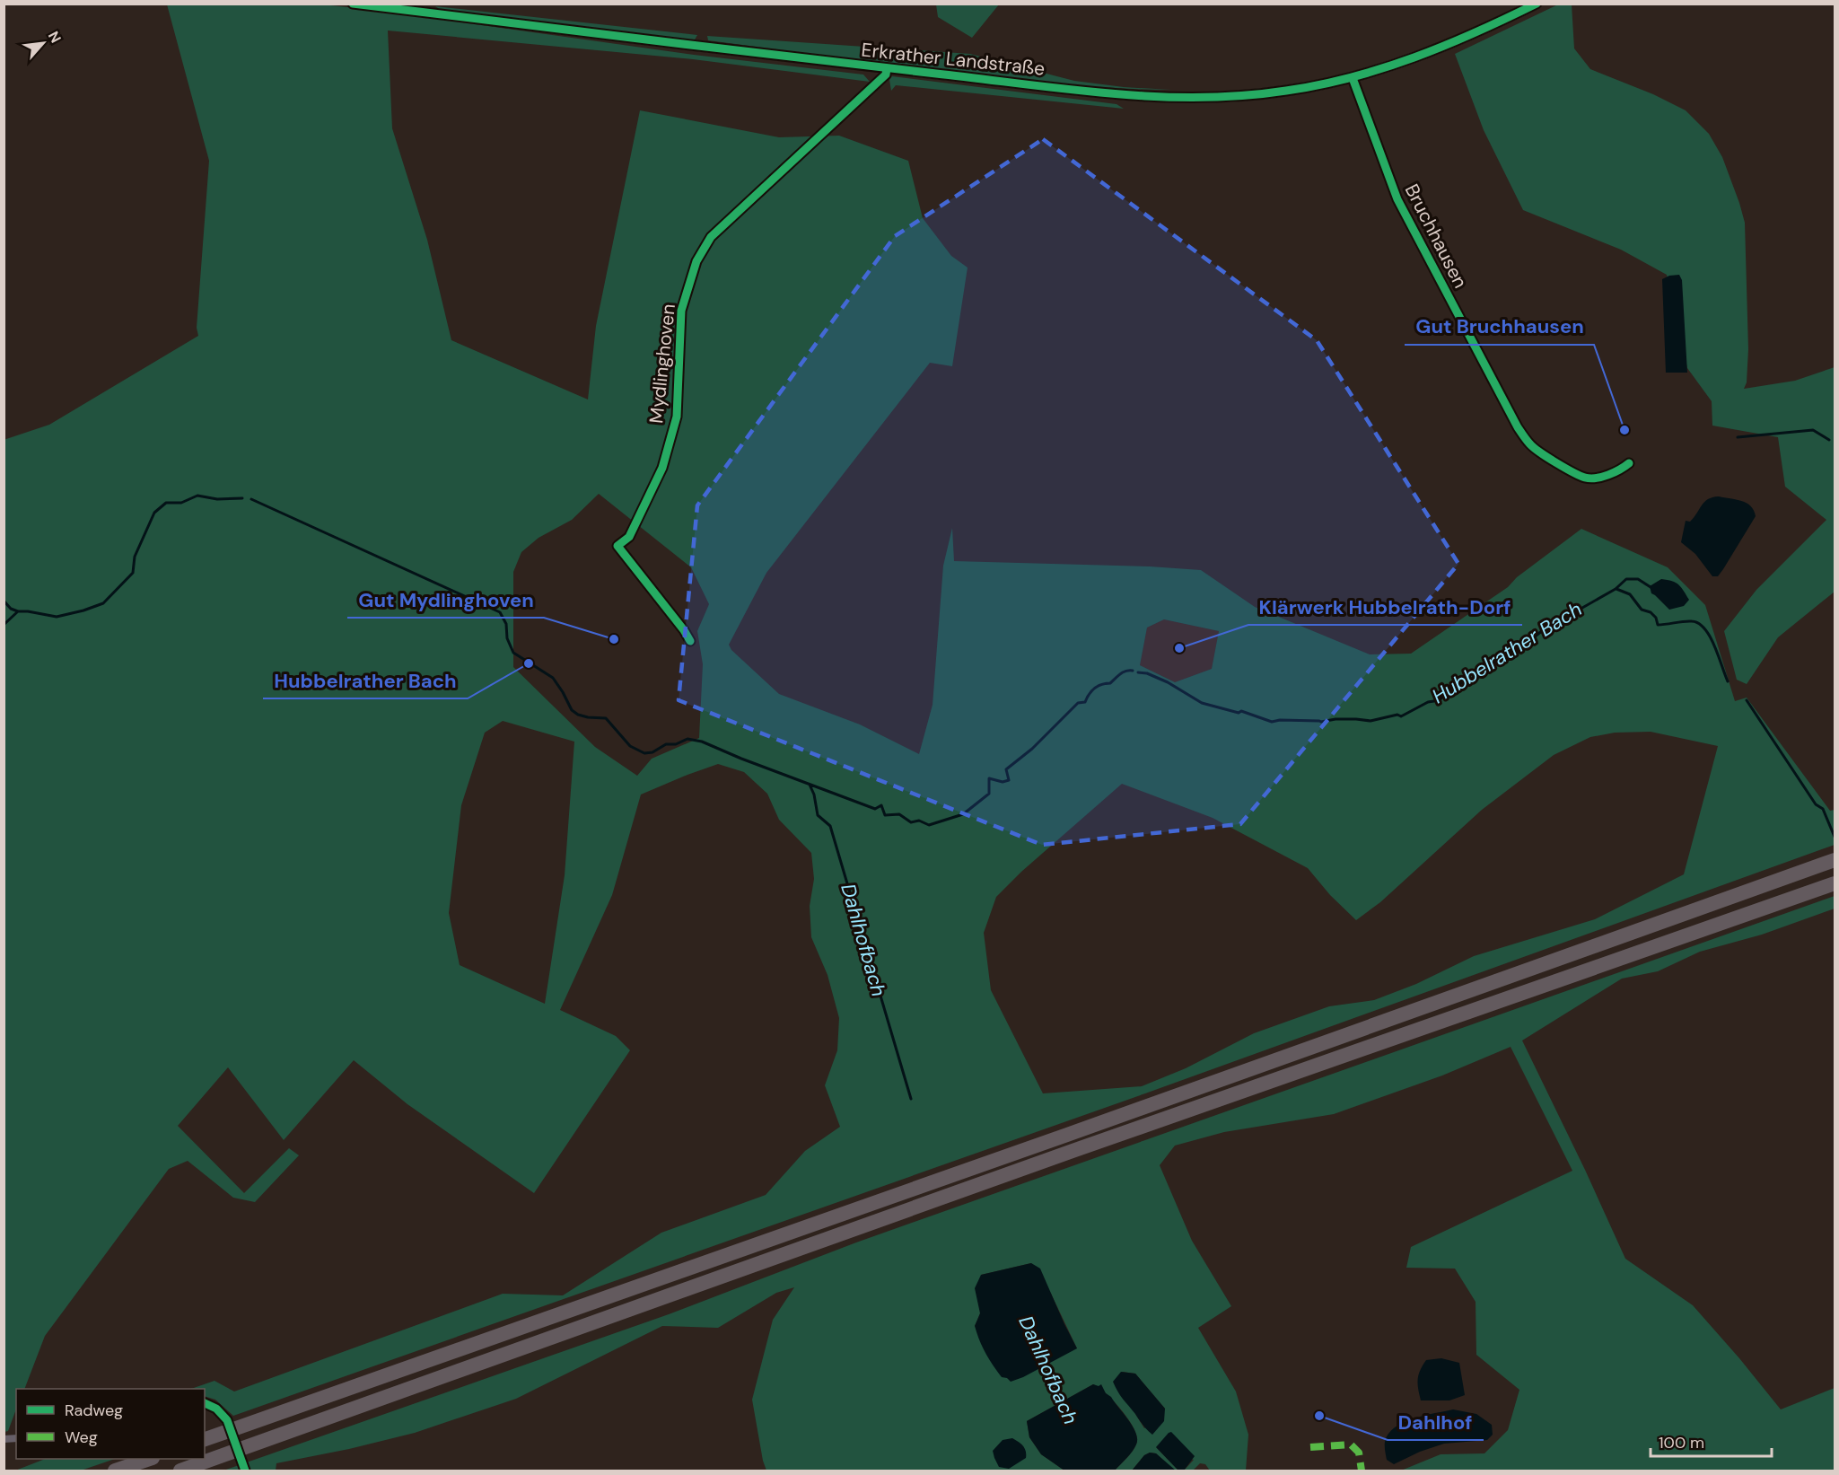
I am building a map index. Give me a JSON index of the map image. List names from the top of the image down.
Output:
{
  "streets": {
    "street": ["Erkrather Landstraße", "Bruchhausen", "Mydlinghoven"]
  },
  "crossings": [
    ["Erkrather Landstraße", "Bruchhausen"],
    ["Erkrather Landstraße", "Mydlinghoven"]
  ],
  "water": ["Hubbelrather Bach", "Dahlhofbach"],
  "places": [
    "Gut Bruchhausen",
    "Gut Mydlinghoven",
    "Klärwerk Hubbelrath-Dorf",
    "Hubbelrather Bach",
    "Dahlhof"
  ],
  "legend": ["Radweg", "Weg"],
  "scale_bar": "100 m",
  "north": "top right"
}
